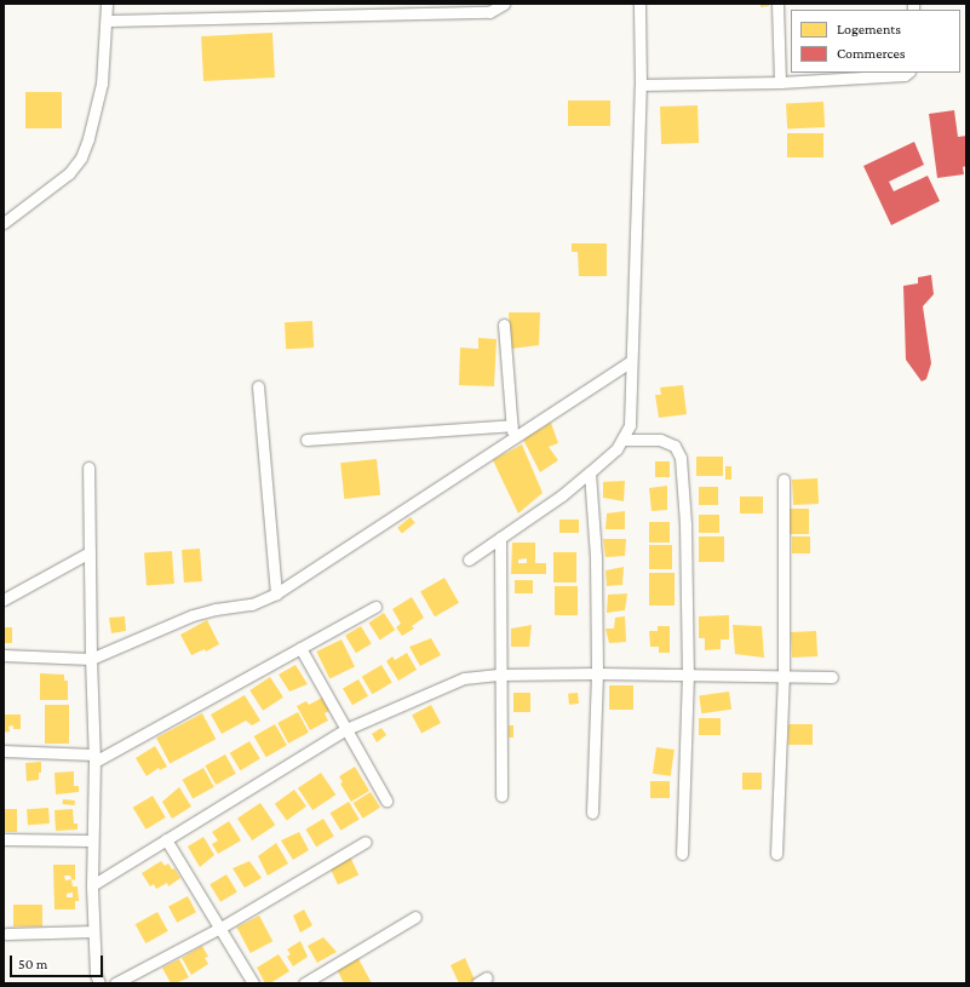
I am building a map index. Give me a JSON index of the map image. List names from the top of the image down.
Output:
{
  "legend": ["Logements", "Commerces"],
  "scale_bar": "50 m"
}
